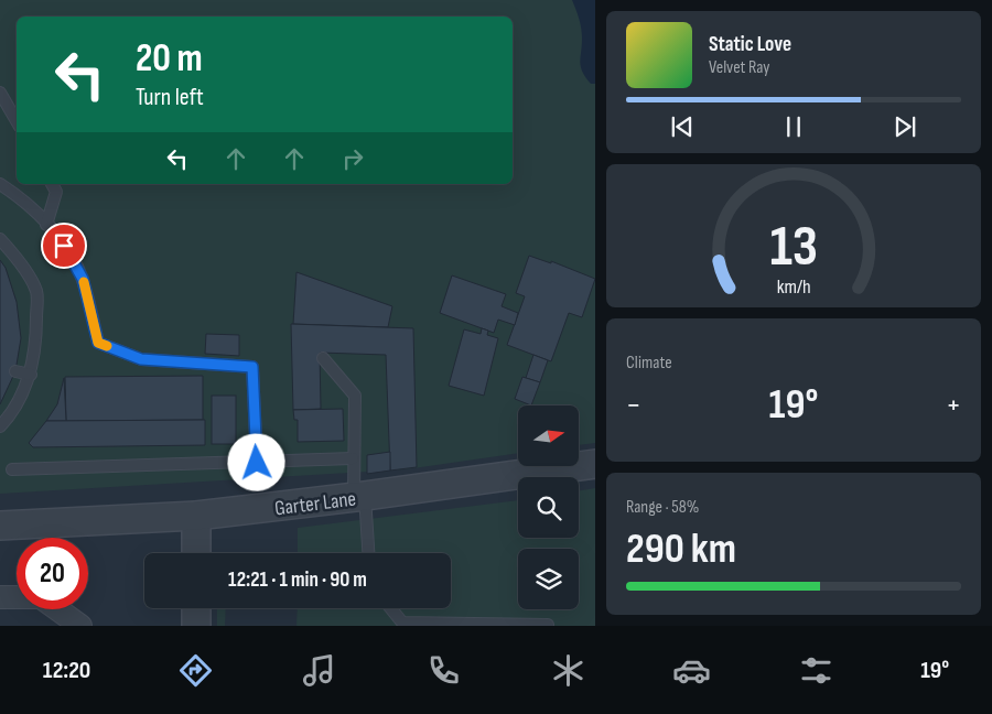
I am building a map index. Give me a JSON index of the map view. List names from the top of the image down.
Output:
{
  "streets": {
    "street": ["Garter Lane"]
  },
  "north": "right",
  "page": {
    "turn": ["20 m", "Turn left"],
    "song": ["Static Love", "Velvet Ray"],
    "tile": [
      "Climate",
      ["Range · 58%", "290 km"]
    ],
    "heat": ["−", "19°", "+"],
    "limit": "20",
    "trip": "12:21 · 1 min · 90 m",
    "tabs": ["12:20", "19°"],
    "gauge": ["13", "km/h"]
  }
}
